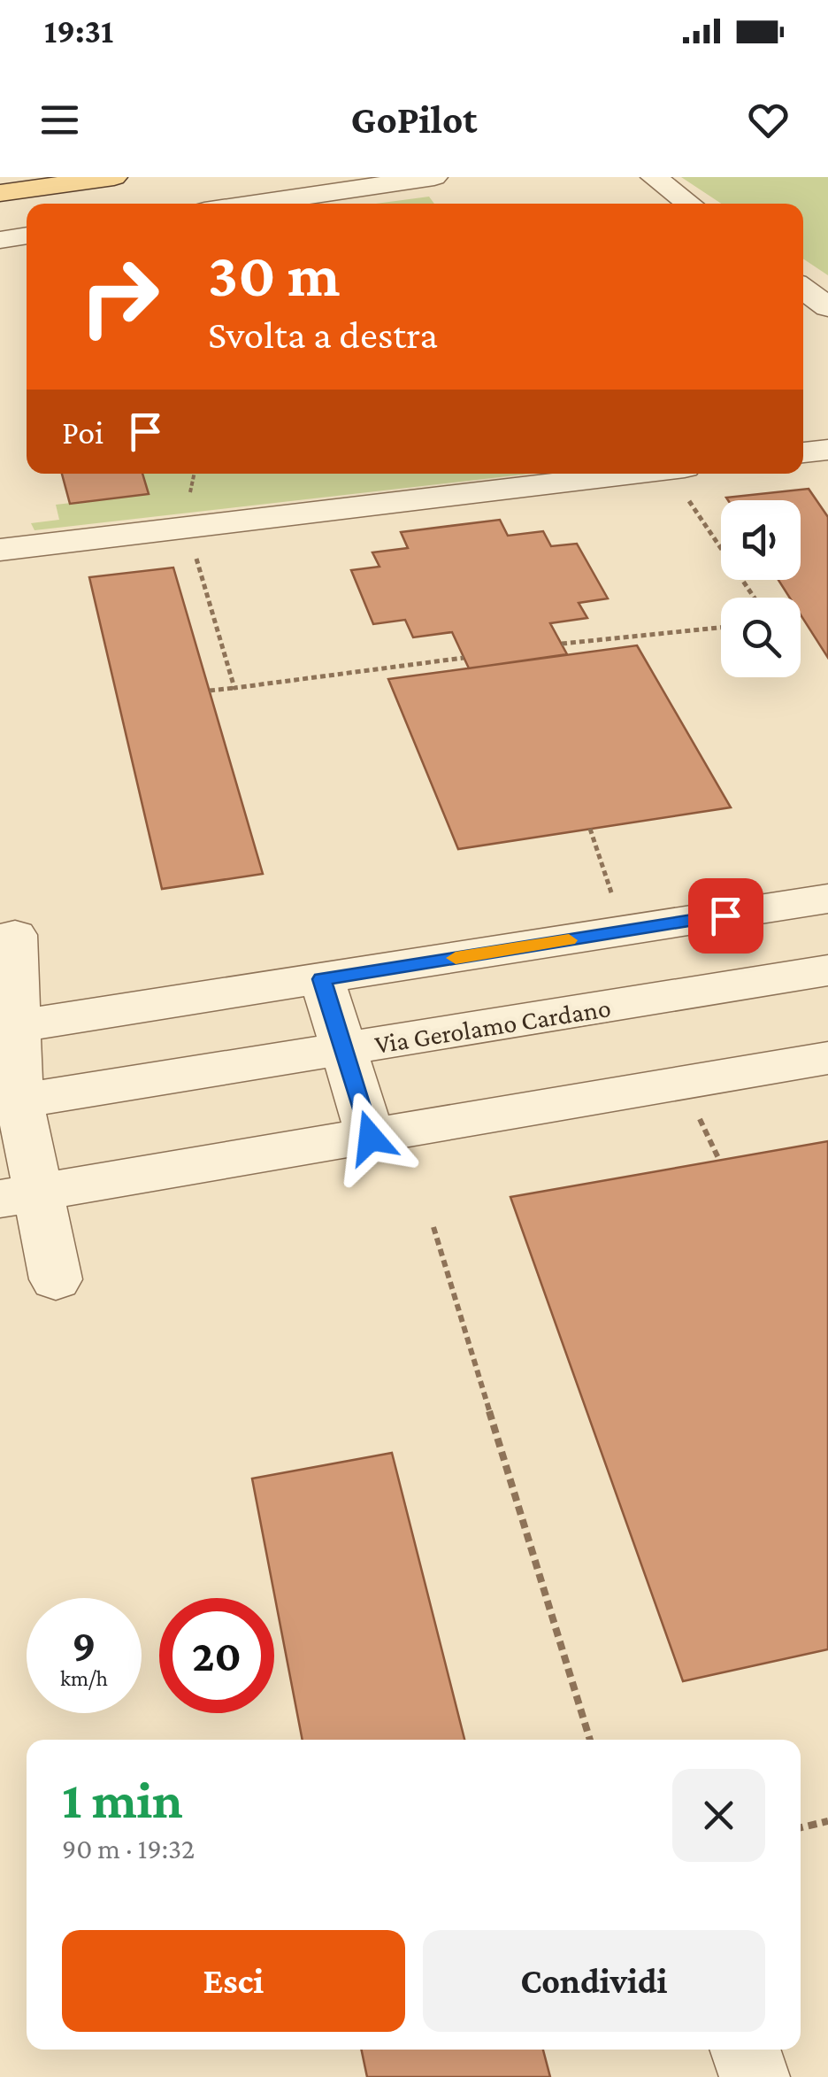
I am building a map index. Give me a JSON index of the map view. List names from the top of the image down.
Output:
{
  "streets": {
    "street": ["Via Gerolamo Cardano"]
  },
  "page": {
    "status": "19:31",
    "header": "GoPilot",
    "turn": ["30 m", "Svolta a destra"],
    "then": "Poi",
    "speed": "9 km/h",
    "limit": "20",
    "heading": ["1 min", "90 m · 19:32"],
    "buttons": ["Esci", "Condividi"]
  }
}
